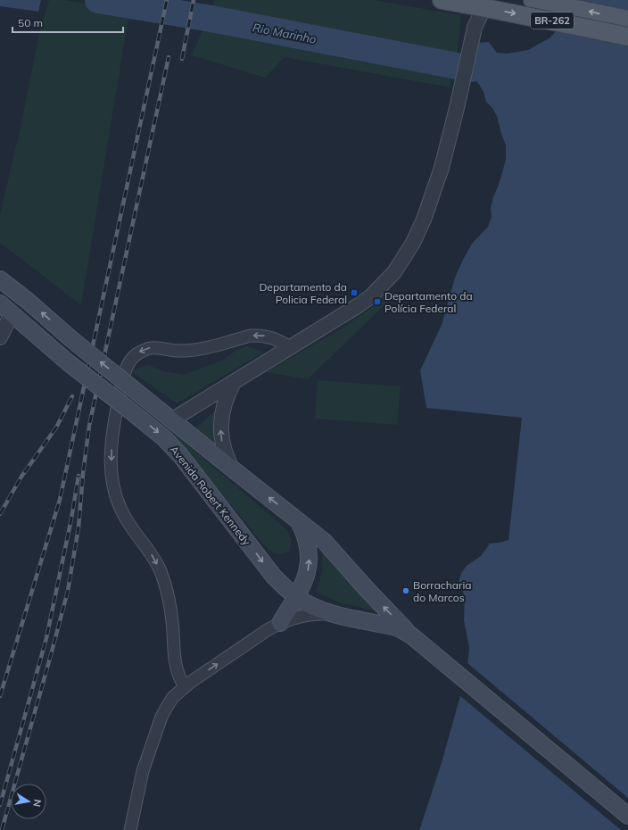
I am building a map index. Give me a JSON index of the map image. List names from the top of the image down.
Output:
{
  "streets": {
    "main road": ["BR-262", "Avenida Robert Kennedy"]
  },
  "water": ["Rio Marinho"],
  "places": {
    "transit": ["Departamento da Policia Federal", "Departamento da Polícia Federal"],
    "other": ["Borracharia do Marcos"]
  },
  "scale_bar": "50 m",
  "north": "right"
}
